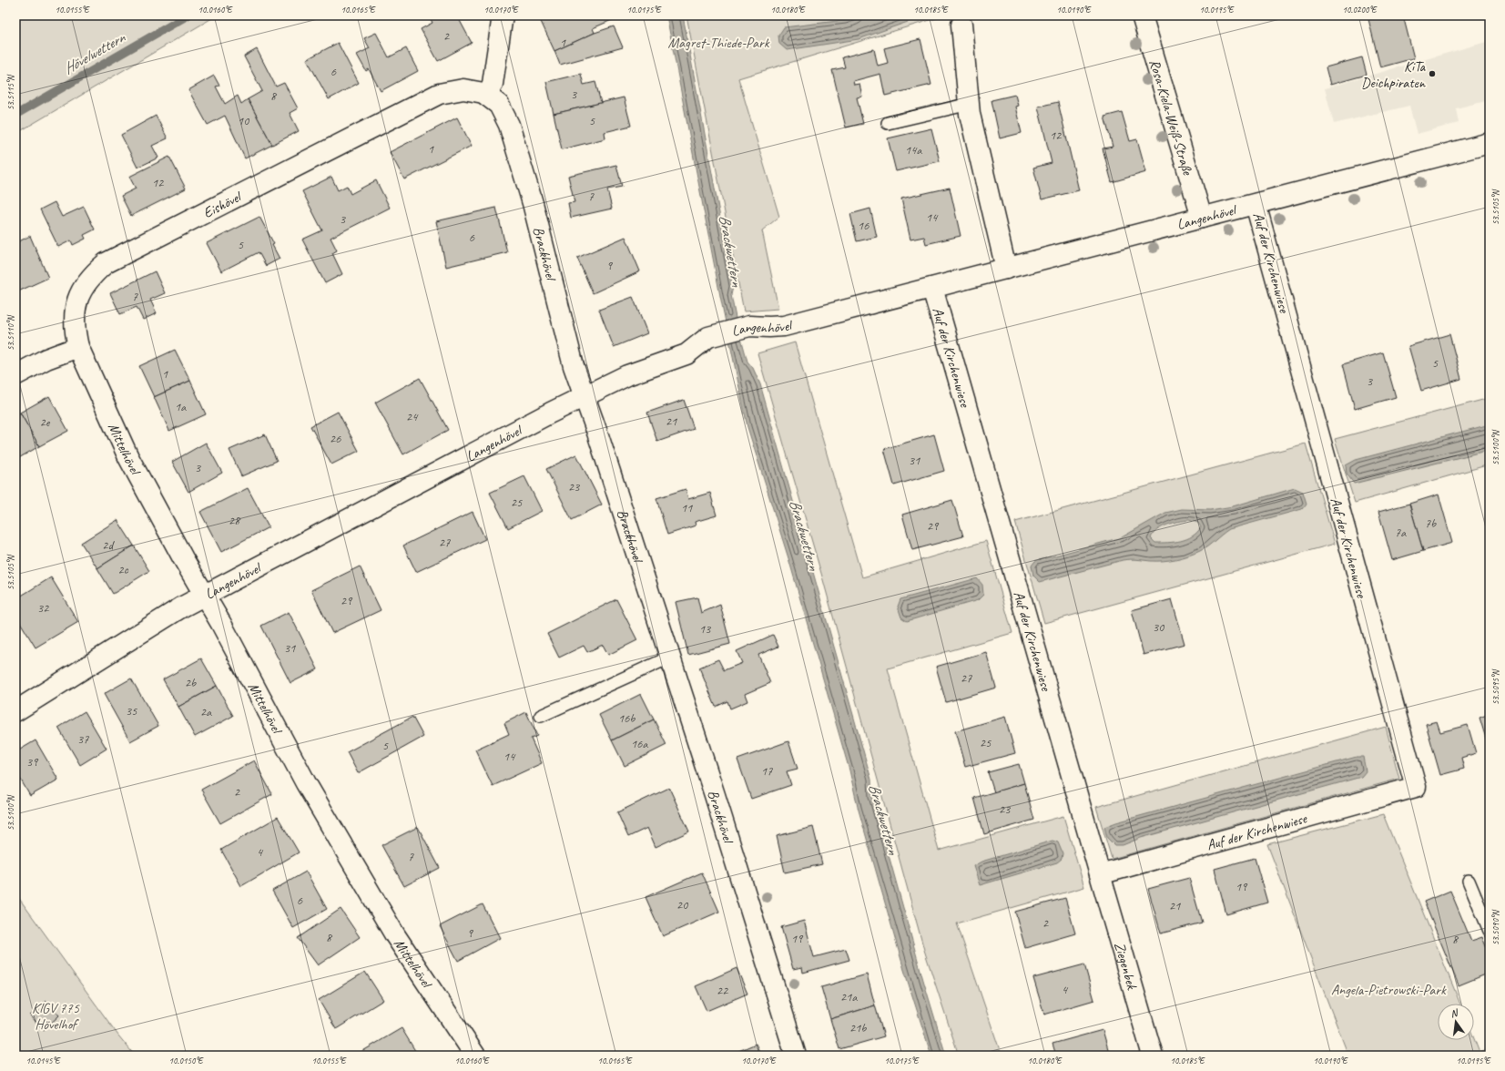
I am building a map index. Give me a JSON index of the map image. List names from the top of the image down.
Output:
{
  "streets": {
    "street": [
      "Rosa-Kiela-Weiß-Straße",
      "Eishövel",
      "Langenhövel",
      "Brackhövel",
      "Auf der Kirchenwiese",
      "Mittelhövel",
      "Ziegenbek"
    ]
  },
  "crossings": [
    ["Rosa-Kiela-Weiß-Straße", "Langenhövel"],
    ["Eishövel", "Brackhövel"],
    ["Eishövel", "Mittelhövel"],
    ["Langenhövel", "Brackhövel"],
    ["Langenhövel", "Auf der Kirchenwiese"],
    ["Langenhövel", "Mittelhövel"],
    ["Auf der Kirchenwiese", "Ziegenbek"]
  ],
  "water": ["Hövelwettern", "Brackwettern"],
  "parks": ["Magret-Thiede-Park", "Angela-Pietrowski-Park", "KlGV 775 Hövelhof"],
  "places": ["KiTa Deichpiraten"],
  "house_numbers": [
    "2",
    "1",
    "6",
    "3",
    "8",
    "10",
    "5",
    "12",
    "1",
    "14a",
    "12",
    "7",
    "14",
    "3",
    "16",
    "6",
    "5",
    "9",
    "7",
    "5",
    "1",
    "3",
    "1a",
    "24",
    "21",
    "2e",
    "26",
    "31",
    "3",
    "23",
    "25",
    "11",
    "28",
    "7b",
    "29",
    "7a",
    "27",
    "2d",
    "2c",
    "29",
    "32",
    "30",
    "13",
    "31",
    "27",
    "2b",
    "35",
    "2a",
    "16b",
    "37",
    "25",
    "16a",
    "5",
    "14",
    "39",
    "17",
    "2",
    "23",
    "4",
    "7",
    "19",
    "6",
    "20",
    "21",
    "2",
    "9",
    "8",
    "19",
    "8",
    "4",
    "22",
    "21a",
    "21b"
  ],
  "north": "top",
  "coordinates": [
    "10.0155°E",
    "10.0160°E",
    "10.0165°E",
    "10.0170°E",
    "10.0175°E",
    "10.0180°E",
    "10.0185°E",
    "10.0190°E",
    "10.0195°E",
    "10.0200°E",
    "53.5115°N",
    "53.5105°N",
    "53.5110°N",
    "53.5100°N",
    "53.5095°N",
    "53.5090°N",
    "10.0145°E",
    "10.0150°E"
  ]
}
